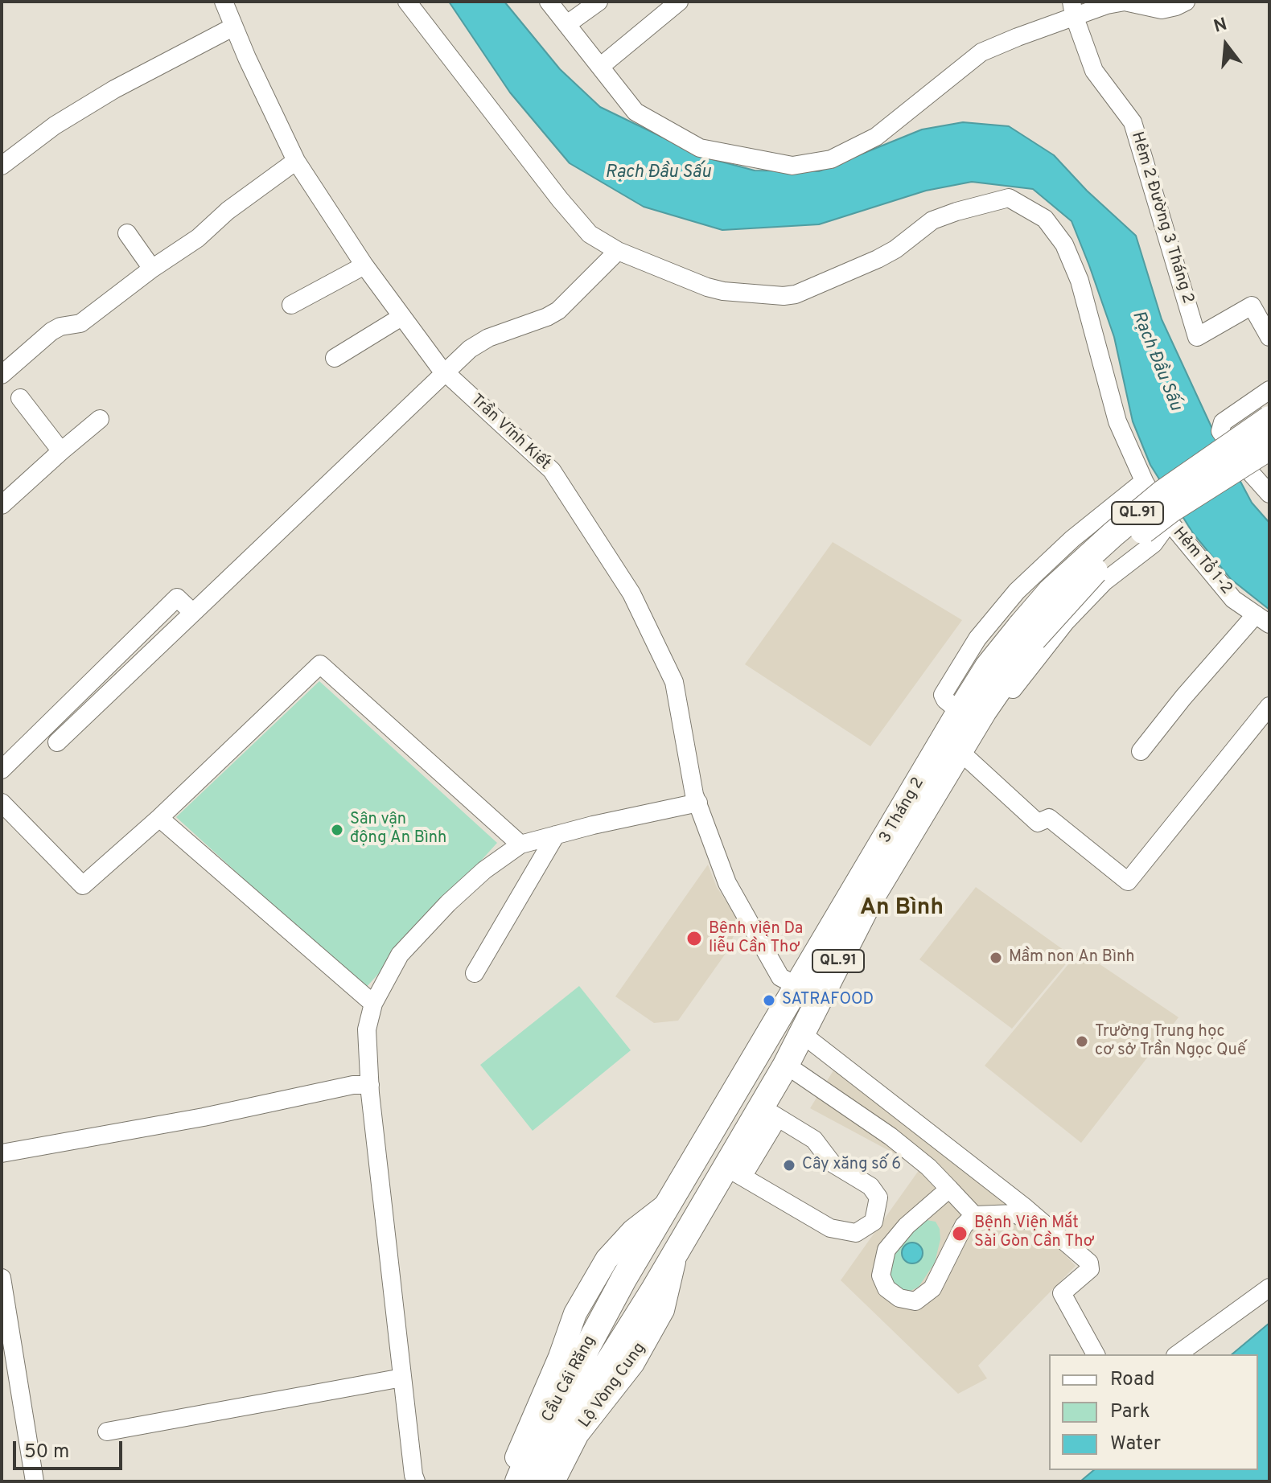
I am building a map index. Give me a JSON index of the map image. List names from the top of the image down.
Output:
{
  "streets": {
    "highway": ["QL.91", "3 Tháng 2", "Cầu Cái Răng"],
    "main road": ["Lộ Vòng Cung"],
    "street": ["Hẻm 2 Đường 3 Tháng 2", "Trần Vĩnh Kiết", "Hẻm Tổ 1-2"]
  },
  "crossings": [
    ["Trần Vĩnh Kiết", "3 Tháng 2"],
    ["3 Tháng 2", "Cầu Cái Răng"],
    ["3 Tháng 2", "Lộ Vòng Cung"]
  ],
  "districts": ["An Bình"],
  "water": ["Rạch Đầu Sấu"],
  "places": [
    "Sân vận động An Bình",
    "Bệnh viện Da liễu Cần Thơ",
    "Mầm non An Bình",
    "SATRAFOOD",
    "Trường Trung học cơ sở Trần Ngọc Quế",
    "Cây xăng số 6",
    "Bệnh Viện Mắt Sài Gòn Cần Thơ"
  ],
  "legend": ["Road", "Park", "Water"],
  "scale_bar": "50 m",
  "north": "top"
}
